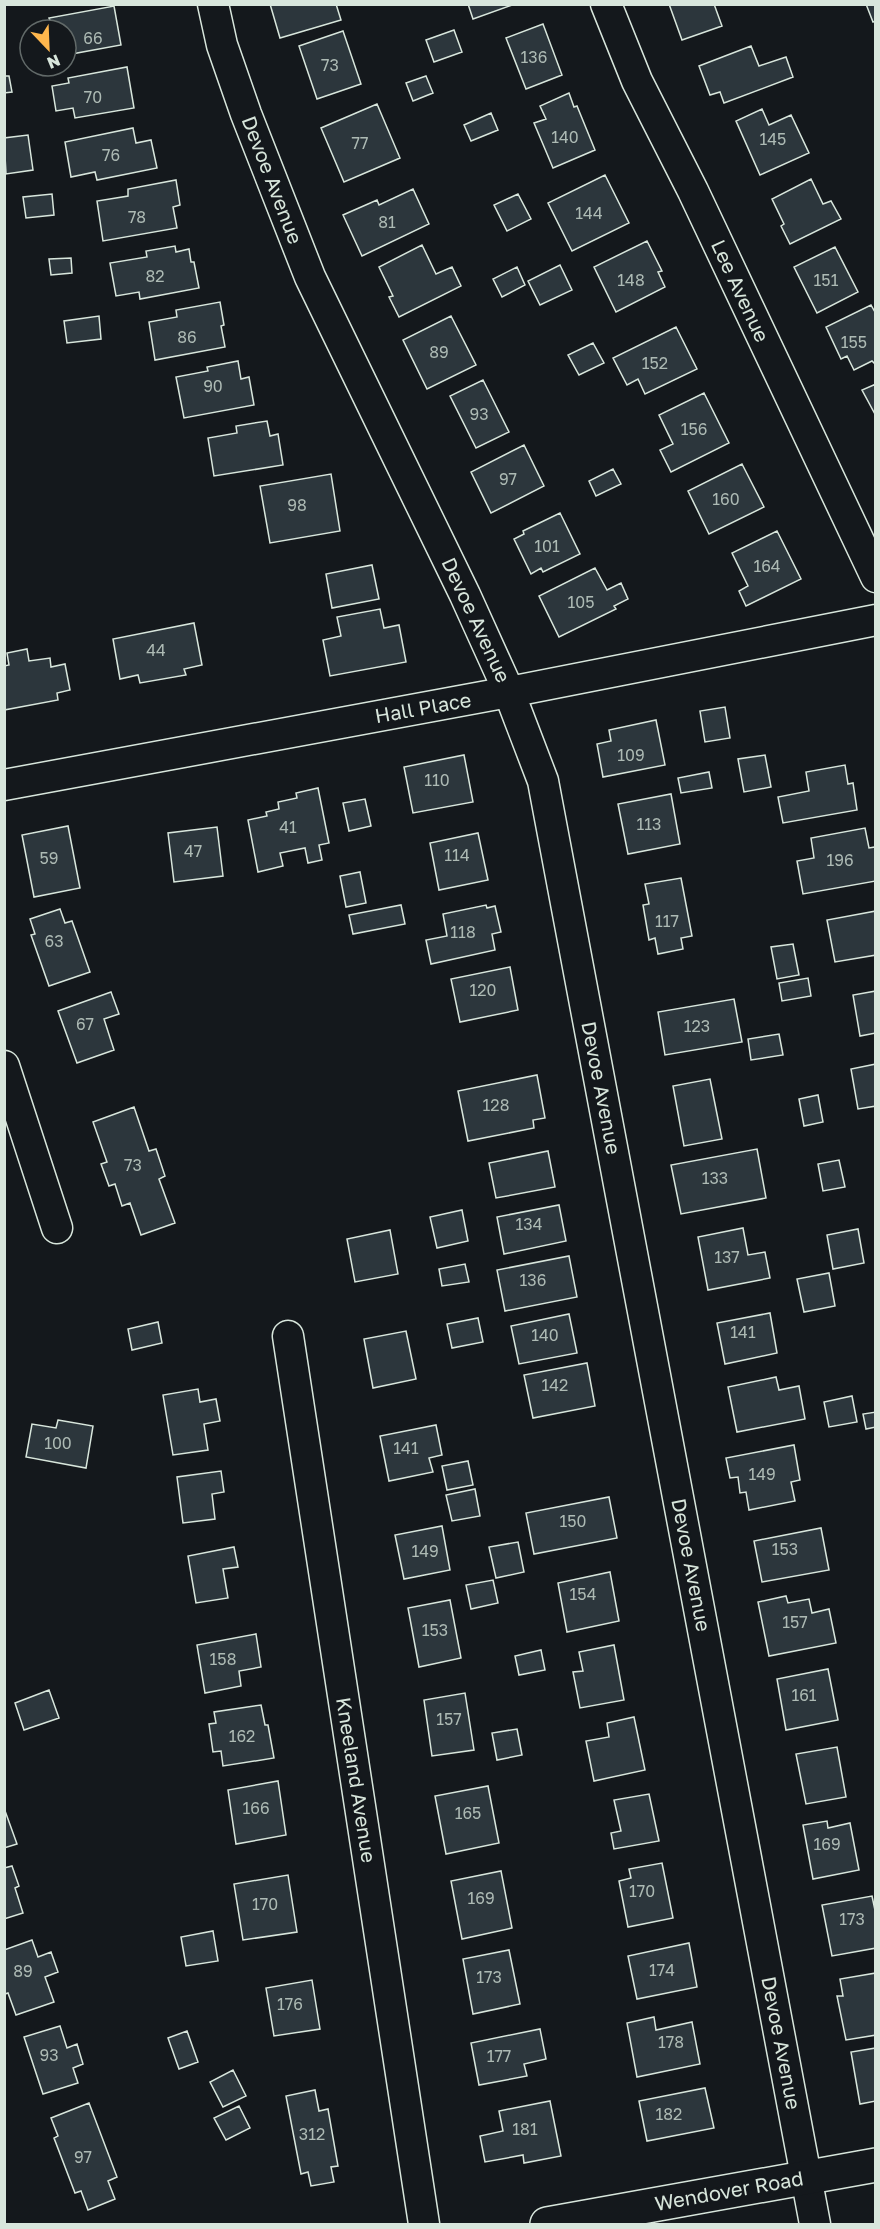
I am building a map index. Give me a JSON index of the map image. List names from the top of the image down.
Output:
{
  "streets": {
    "street": [
      "Devoe Avenue",
      "Lee Avenue",
      "Hall Place",
      "Kneeland Avenue",
      "Wendover Road"
    ]
  },
  "crossings": [
    ["Devoe Avenue", "Hall Place"],
    ["Devoe Avenue", "Wendover Road"]
  ],
  "house_numbers": [
    "66",
    "136",
    "73",
    "70",
    "140",
    "145",
    "77",
    "76",
    "144",
    "78",
    "81",
    "82",
    "148",
    "151",
    "86",
    "155",
    "89",
    "152",
    "90",
    "93",
    "156",
    "97",
    "160",
    "98",
    "101",
    "164",
    "105",
    "44",
    "109",
    "110",
    "113",
    "41",
    "47",
    "114",
    "59",
    "196",
    "117",
    "118",
    "63",
    "120",
    "67",
    "123",
    "128",
    "73",
    "133",
    "134",
    "137",
    "136",
    "141",
    "140",
    "142",
    "100",
    "141",
    "149",
    "150",
    "153",
    "149",
    "154",
    "157",
    "153",
    "158",
    "161",
    "157",
    "162",
    "166",
    "165",
    "169",
    "170",
    "169",
    "170",
    "173",
    "174",
    "89",
    "173",
    "176",
    "178",
    "93",
    "177",
    "182",
    "181",
    "312",
    "97"
  ],
  "north": "bottom right"
}
